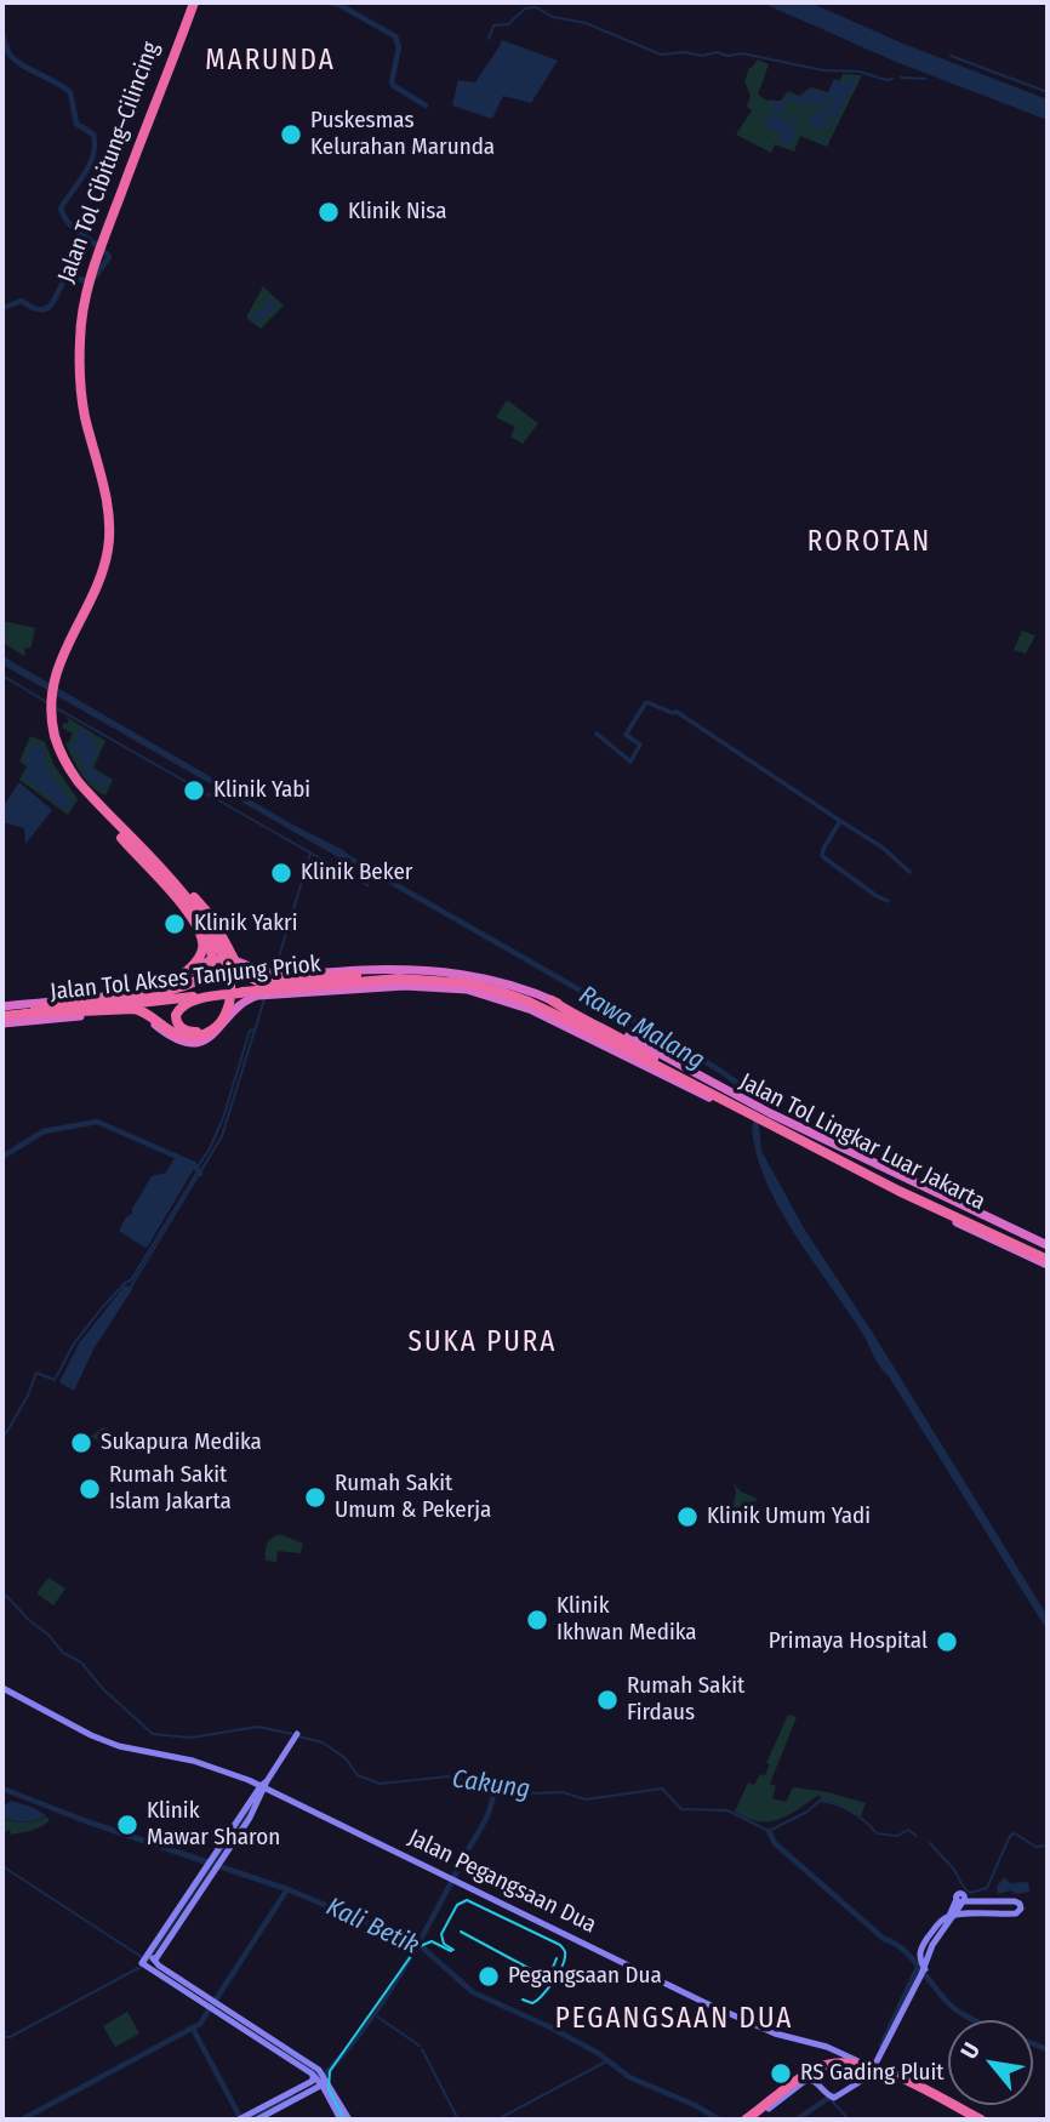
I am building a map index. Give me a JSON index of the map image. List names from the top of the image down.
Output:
{
  "streets": {
    "highway": ["Jalan Tol Cibitung–Cilincing", "Jalan Tol Akses Tanjung Priok", "Jalan Tol Lingkar Luar Jakarta"],
    "main road": ["Jalan Pegangsaan Dua"]
  },
  "crossings": [
    ["Jalan Tol Akses Tanjung Priok", "Jalan Tol Lingkar Luar Jakarta"]
  ],
  "districts": [
    "MARUNDA",
    "ROROTAN",
    "SUKA PURA",
    "PEGANGSAAN DUA"
  ],
  "water": ["Rawa Malang", "Cakung", "Kali Betik"],
  "places": [
    "Puskesmas Kelurahan Marunda",
    "Klinik Nisa",
    "Klinik Yabi",
    "Klinik Beker",
    "Klinik Yakri",
    "Sukapura Medika",
    "Rumah Sakit Islam Jakarta",
    "Rumah Sakit Umum & Pekerja",
    "Klinik Umum Yadi",
    "Klinik Ikhwan Medika",
    "Primaya Hospital",
    "Rumah Sakit Firdaus",
    "Klinik Mawar Sharon",
    "Pegangsaan Dua",
    "RS Gading Pluit"
  ],
  "north": "top left"
}
